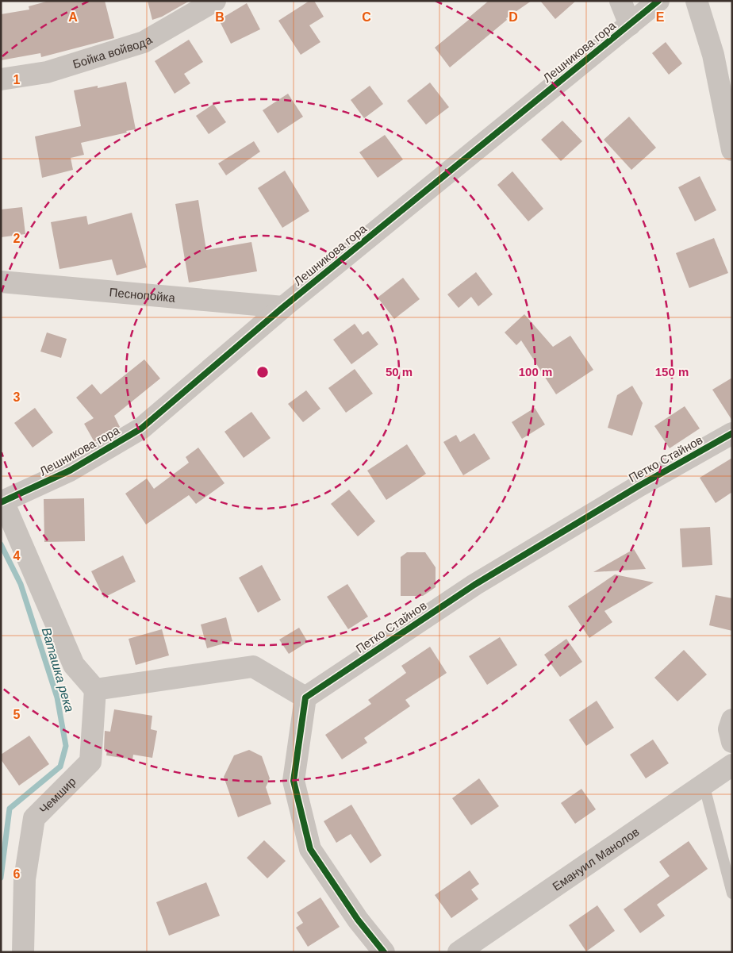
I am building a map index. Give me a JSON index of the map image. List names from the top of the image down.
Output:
{
  "streets": {
    "street": [
      "Бойка войвода",
      "Лешникова гора",
      "Песнопойка",
      "Петко Стайнов",
      "Чемшир",
      "Емануил Манолов"
    ]
  },
  "crossings": [
    ["Лешникова гора", "Песнопойка"]
  ],
  "water": ["Ваташка река"],
  "grid": {
    "columns": [
      "A",
      "B",
      "C",
      "D",
      "E"
    ],
    "rows": [
      "1",
      "2",
      "3",
      "4",
      "5",
      "6"
    ]
  },
  "rings": ["50 m", "100 m", "150 m"]
}
